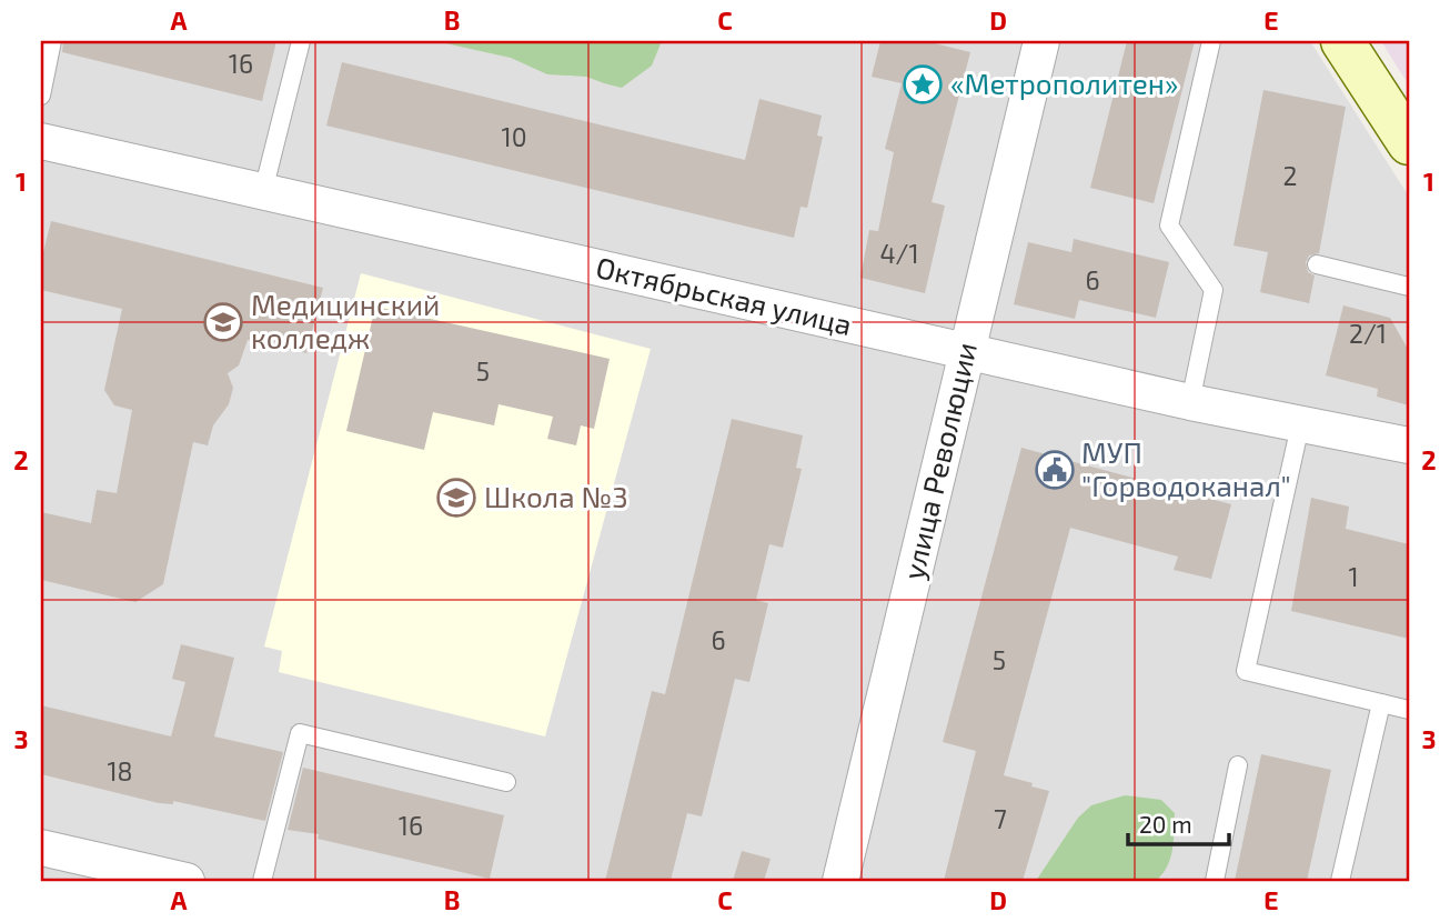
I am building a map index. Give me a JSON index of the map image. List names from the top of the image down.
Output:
{
  "streets": {
    "street": ["Октябрьская улица", "улица Революции"]
  },
  "crossings": [
    ["Октябрьская улица", "улица Революции"]
  ],
  "places": {
    "place": ["«Метрополитен»"],
    "school or university": ["Медицинский колледж", "Школа №3"],
    "public building": ["МУП \"Горводоканал\""]
  },
  "house_numbers": [
    "16",
    "10",
    "2",
    "4/1",
    "6",
    "2/1",
    "5",
    "1",
    "6",
    "5",
    "18",
    "7",
    "16"
  ],
  "scale_bar": "20 m",
  "grid": {
    "columns": [
      "A",
      "B",
      "C",
      "D",
      "E"
    ],
    "rows": ["1", "2", "3"]
  }
}
